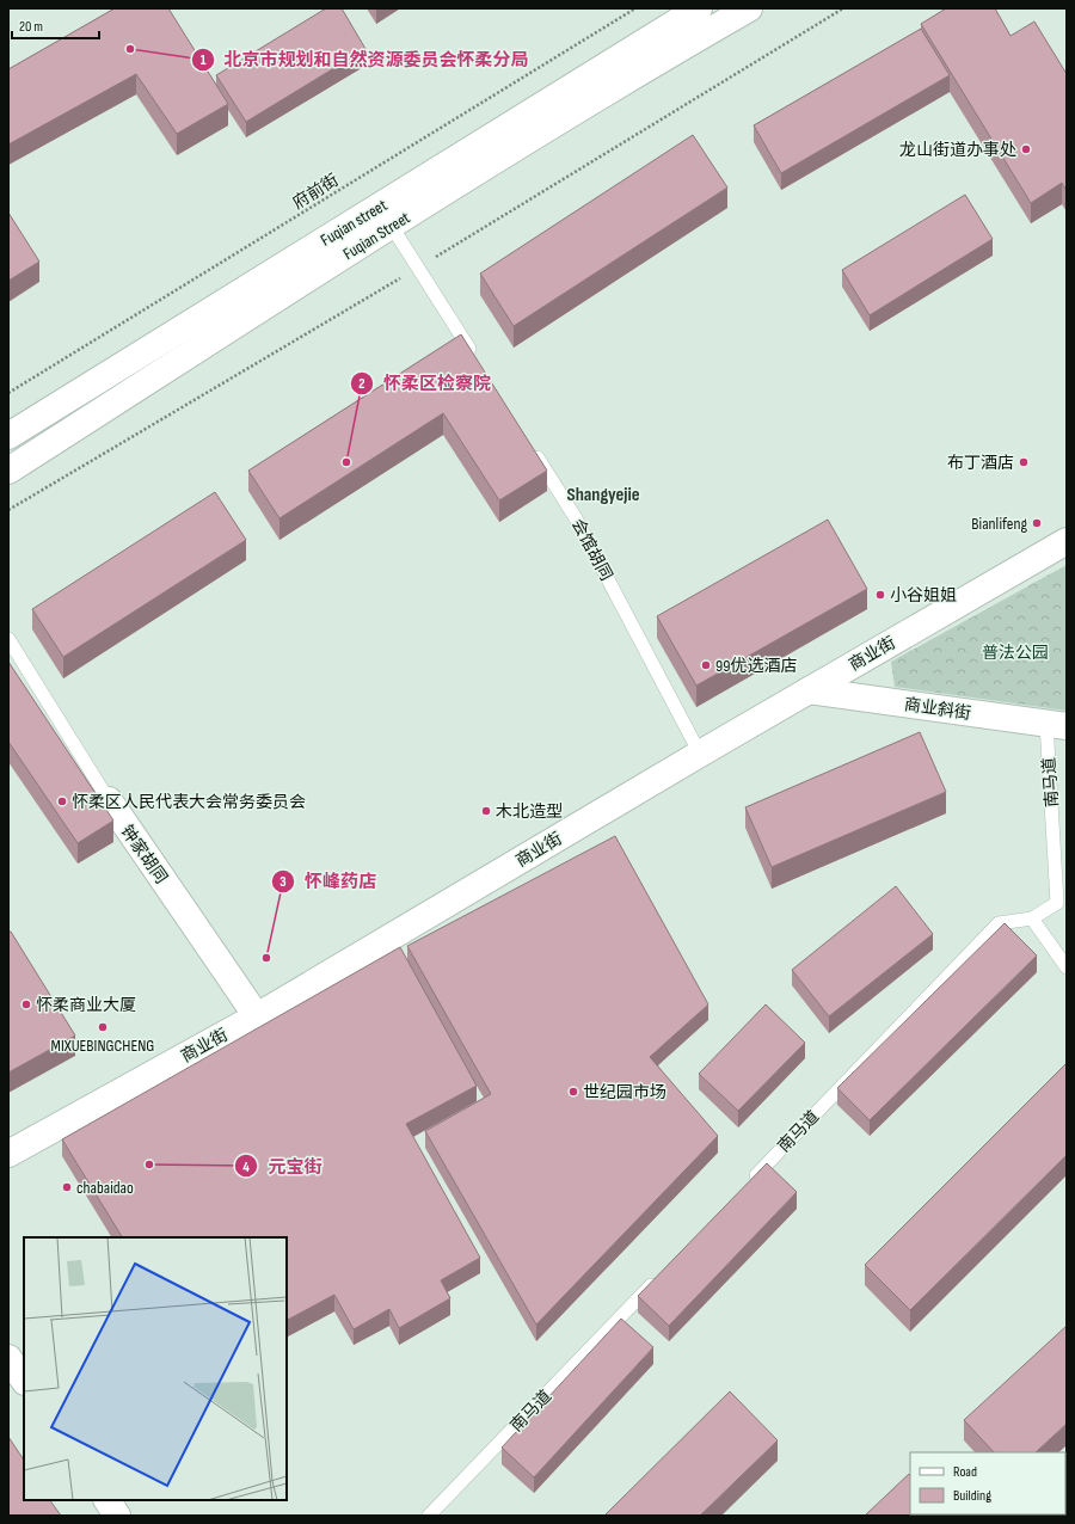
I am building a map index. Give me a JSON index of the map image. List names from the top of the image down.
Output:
{
  "streets": {
    "street": [
      "Fuqian street",
      "Fuqian Street",
      "商业街",
      "商业斜街",
      "钟家胡同"
    ],
    "lane": ["会馆胡同", "南马道"],
    "path": ["府前街"]
  },
  "crossings": [
    ["Fuqian street", "Fuqian Street"],
    ["会馆胡同", "商业街"],
    ["商业街", "商业斜街"],
    ["商业街", "钟家胡同"],
    ["商业斜街", "南马道"]
  ],
  "districts": ["Shangyejie"],
  "parks": ["普法公园"],
  "places": [
    "北京市规划和自然资源委员会怀柔分局",
    "龙山街道办事处",
    "怀柔区检察院",
    "布丁酒店",
    "Bianlifeng",
    "小谷姐姐",
    "99优选酒店",
    "怀柔区人民代表大会常务委员会",
    "木北造型",
    "怀峰药店",
    "怀柔商业大厦",
    "MIXUEBINGCHENG",
    "世纪园市场",
    "元宝街",
    "chabaidao"
  ],
  "legend": ["Road", "Building"],
  "scale_bar": "20 m"
}
